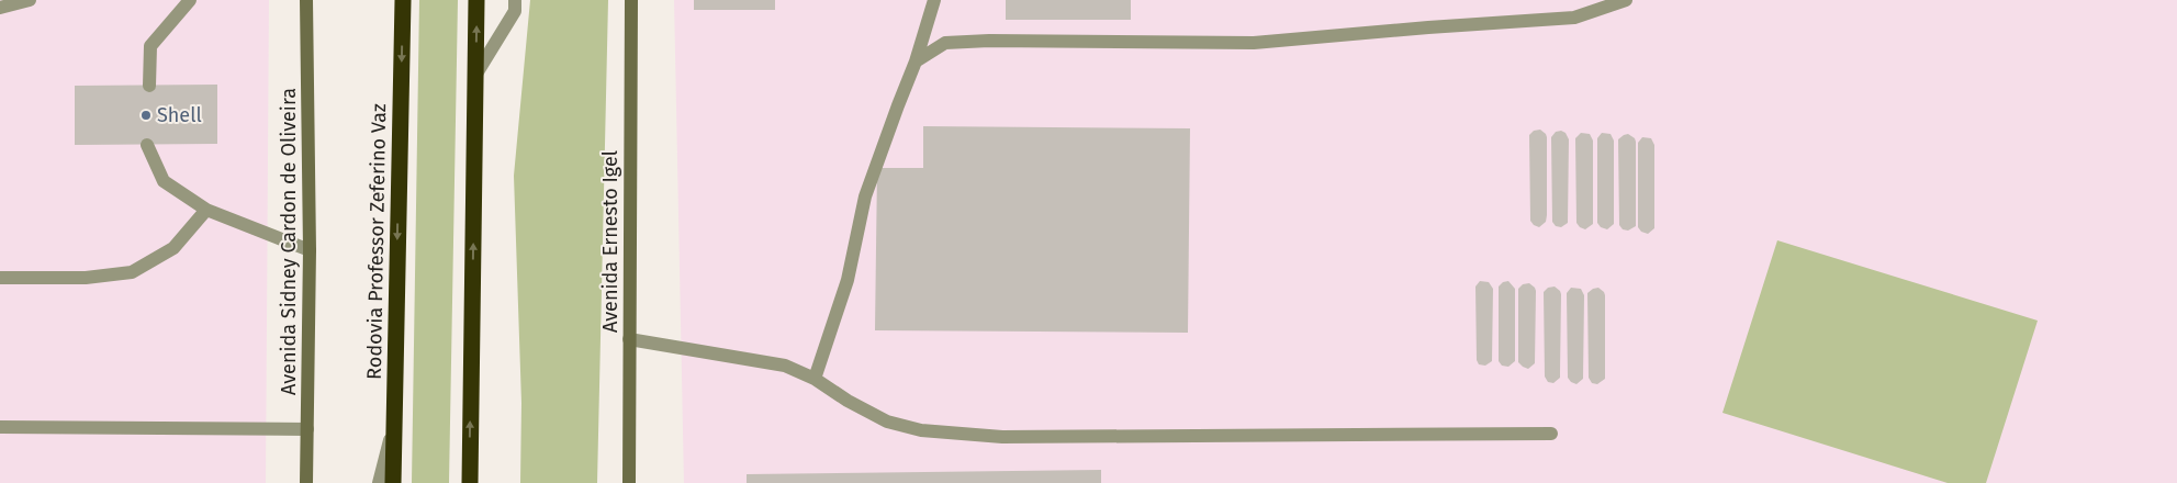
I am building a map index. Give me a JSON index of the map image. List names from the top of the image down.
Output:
{
  "streets": {
    "highway": ["Rodovia Professor Zeferino Vaz"],
    "street": ["Avenida Sidney Cardon de Oliveira", "Avenida Ernesto Igel"]
  },
  "places": ["Shell"]
}
